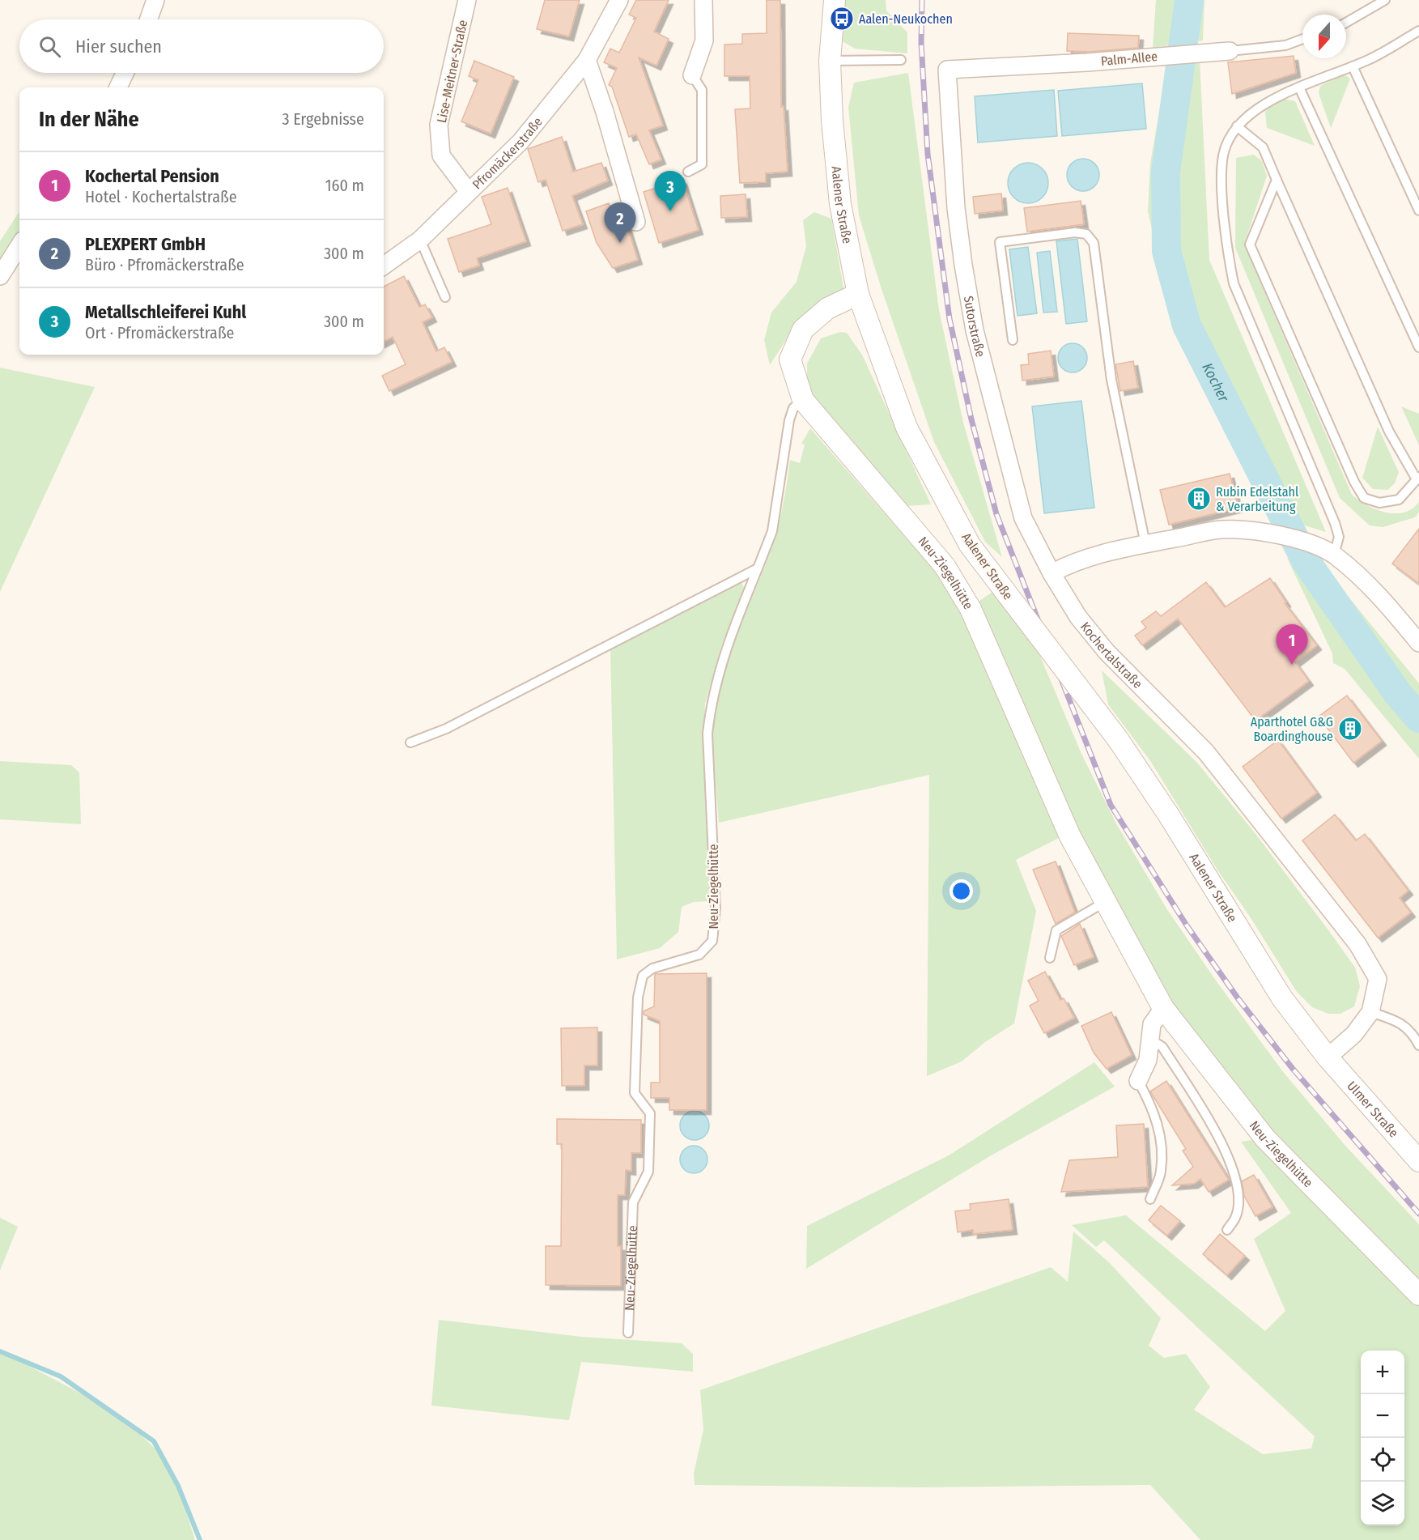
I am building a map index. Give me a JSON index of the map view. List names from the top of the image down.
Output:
{
  "streets": {
    "street": [
      "Palm-Allee",
      "Lise-Meitner-Straße",
      "Pfromäckerstraße",
      "Aalener Straße",
      "Sutorstraße",
      "Neu-Ziegelhütte",
      "Kochertalstraße",
      "Ulmer Straße"
    ]
  },
  "crossings": [
    ["Palm-Allee", "Sutorstraße"],
    ["Lise-Meitner-Straße", "Pfromäckerstraße"],
    ["Aalener Straße", "Neu-Ziegelhütte"],
    ["Aalener Straße", "Kochertalstraße"],
    ["Aalener Straße", "Ulmer Straße"],
    ["Sutorstraße", "Kochertalstraße"],
    ["Kochertalstraße", "Ulmer Straße"]
  ],
  "water": ["Kocher"],
  "places": {
    "bus stop": ["Aalen-Neukochen"],
    "building": ["Rubin Edelstahl & Verarbeitung", "Aparthotel G&G Boardinghouse"]
  },
  "north": "bottom",
  "page": {
    "search": "Hier suchen",
    "heading": ["In der Nähe", "3 Ergebnisse"],
    "list": [
      {
        "mark": "1",
        "name": "Kochertal Pension",
        "note": "Hotel · Kochertalstraße",
        "value": "160 m"
      },
      {
        "mark": "2",
        "name": "PLEXPERT GmbH",
        "note": "Büro · Pfromäckerstraße",
        "value": "300 m"
      },
      {
        "mark": "3",
        "name": "Metallschleiferei Kuhl",
        "note": "Ort · Pfromäckerstraße",
        "value": "300 m"
      }
    ],
    "pins": ["3", "2", "1"],
    "map_buttons": ["+", "−"]
  }
}
